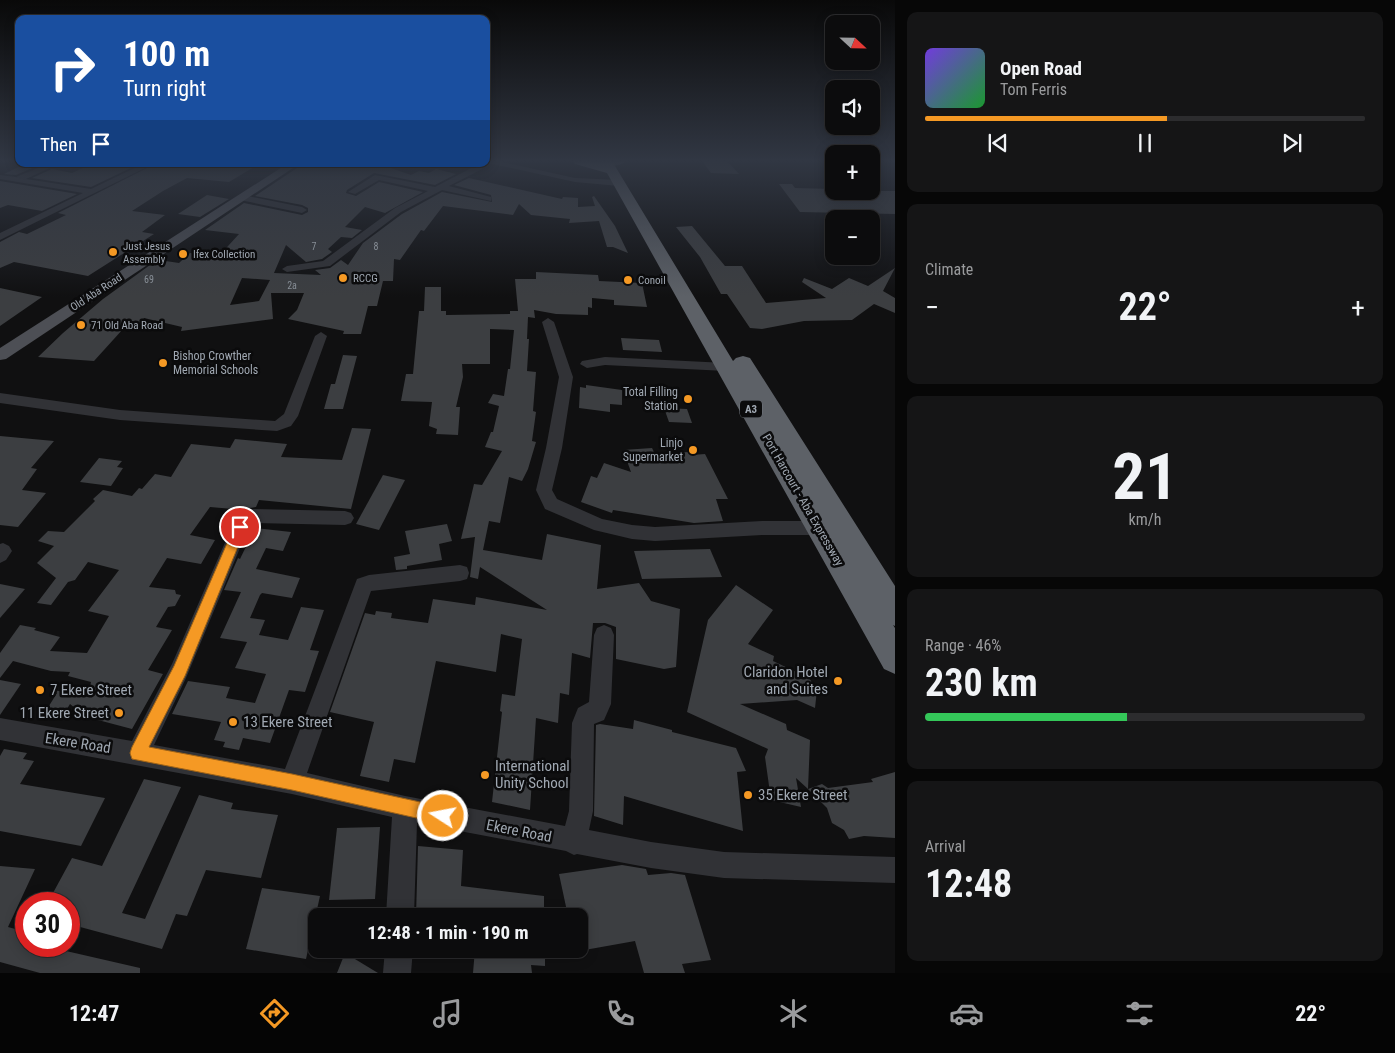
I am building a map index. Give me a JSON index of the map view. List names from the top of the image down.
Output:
{
  "streets": {
    "highway": ["A3", "Port Harcourt - Aba Expressway"],
    "main road": ["Old Aba Road"],
    "street": ["Ekere Road"]
  },
  "places": [
    "Just Jesus Assembly",
    "Ifex Collection",
    "RCCG",
    "Conoil",
    "71 Old Aba Road",
    "Bishop Crowther Memorial Schools",
    "Total Filling Station",
    "Linjo Supermarket",
    "Claridon Hotel and Suites",
    "7 Ekere Street",
    "11 Ekere Street",
    "13 Ekere Street",
    "International Unity School",
    "35 Ekere Street"
  ],
  "house_numbers": [
    "7",
    "8",
    "69",
    "2a"
  ],
  "north": "right",
  "page": {
    "map_buttons": ["+", "−"],
    "turn": ["100 m", "Turn right"],
    "song": ["Open Road", "Tom Ferris"],
    "then": "Then",
    "tile": [
      "Climate",
      ["21", "km/h"],
      ["Range · 46%", "230 km"],
      ["Arrival", "12:48"]
    ],
    "heat": ["−", "22°", "+"],
    "limit": "30",
    "trip": "12:48 · 1 min · 190 m",
    "tabs": ["12:47", "22°"]
  }
}
